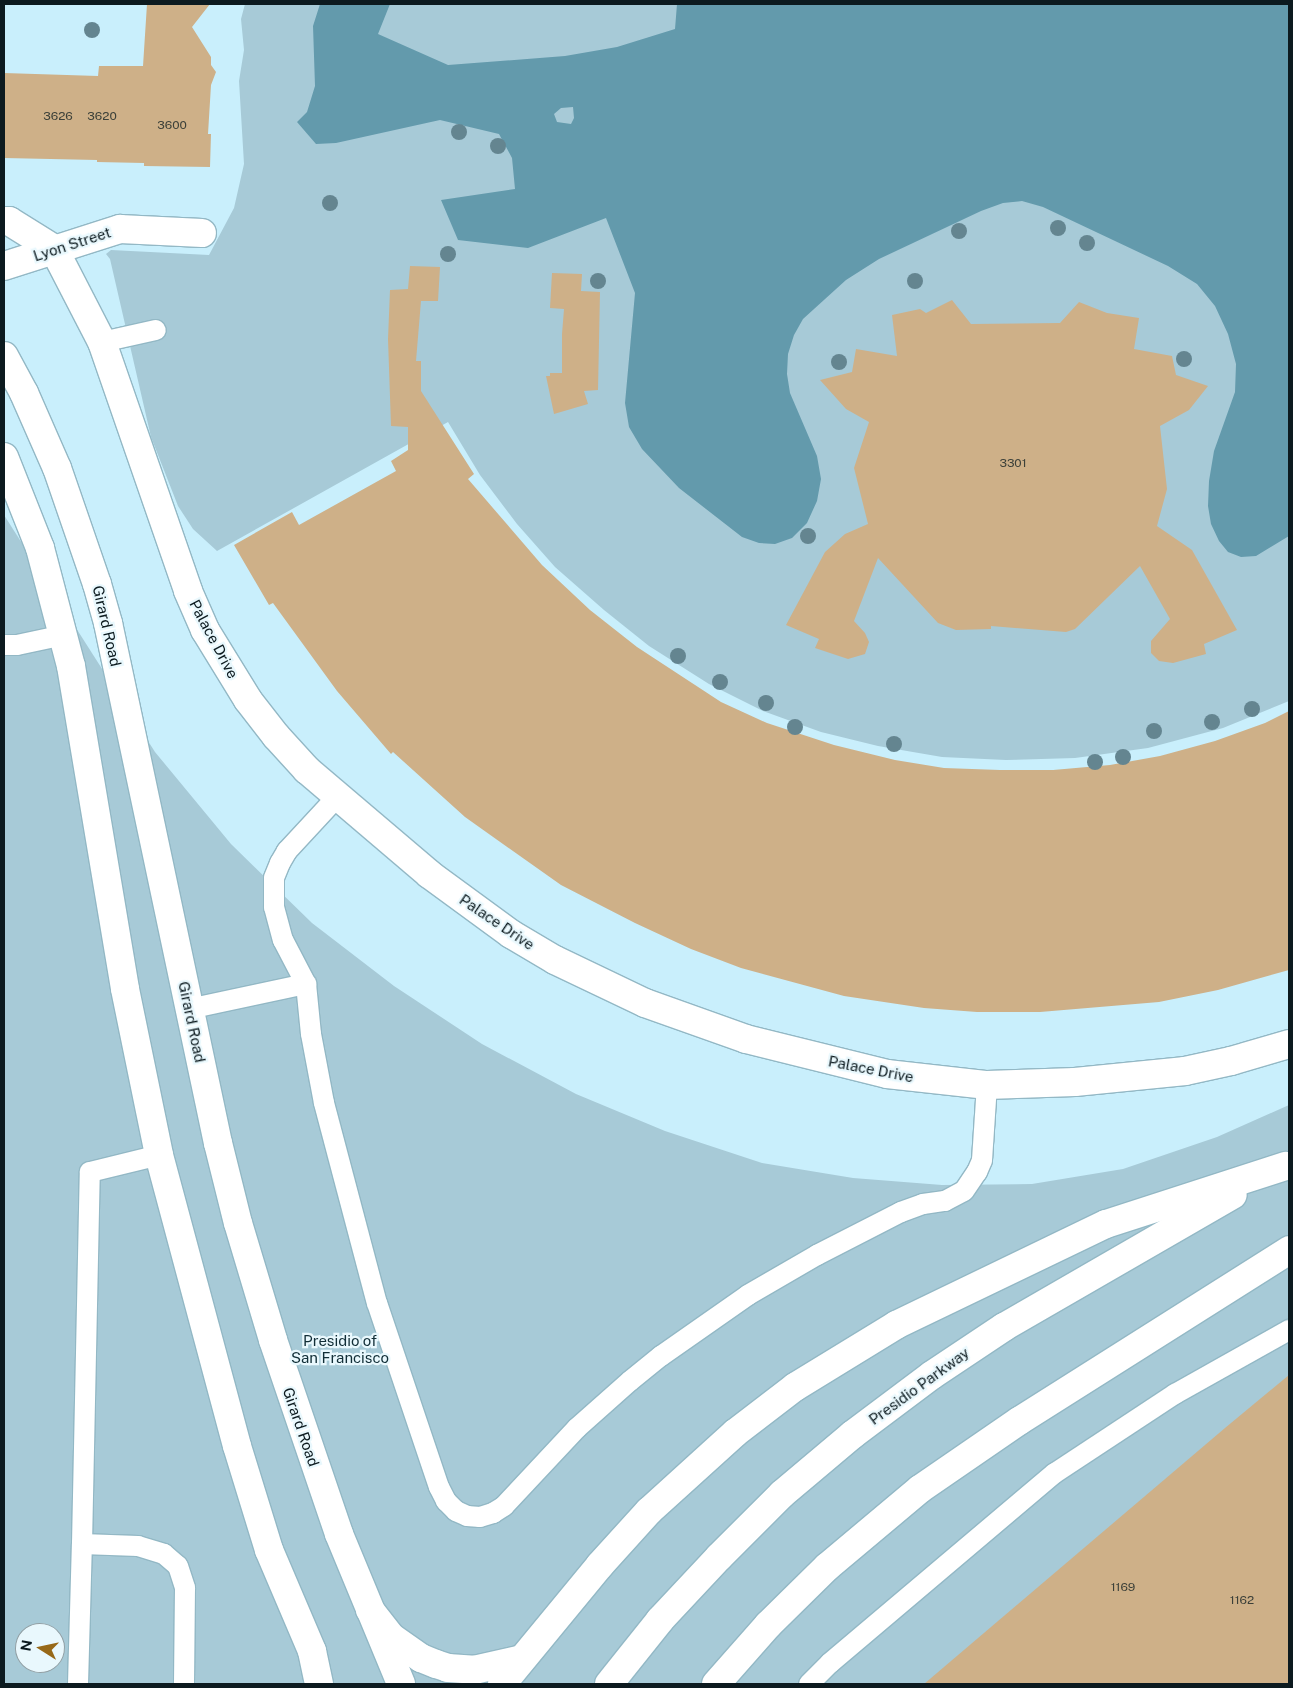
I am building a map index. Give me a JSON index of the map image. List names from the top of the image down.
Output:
{
  "streets": {
    "main road": [
      "Lyon Street",
      "Girard Road",
      "Palace Drive",
      "Presidio Parkway"
    ]
  },
  "crossings": [
    ["Lyon Street", "Palace Drive"]
  ],
  "parks": ["Presidio of San Francisco"],
  "house_numbers": [
    "3626",
    "3620",
    "3600",
    "3301",
    "1169",
    "1162"
  ],
  "north": "left"
}
